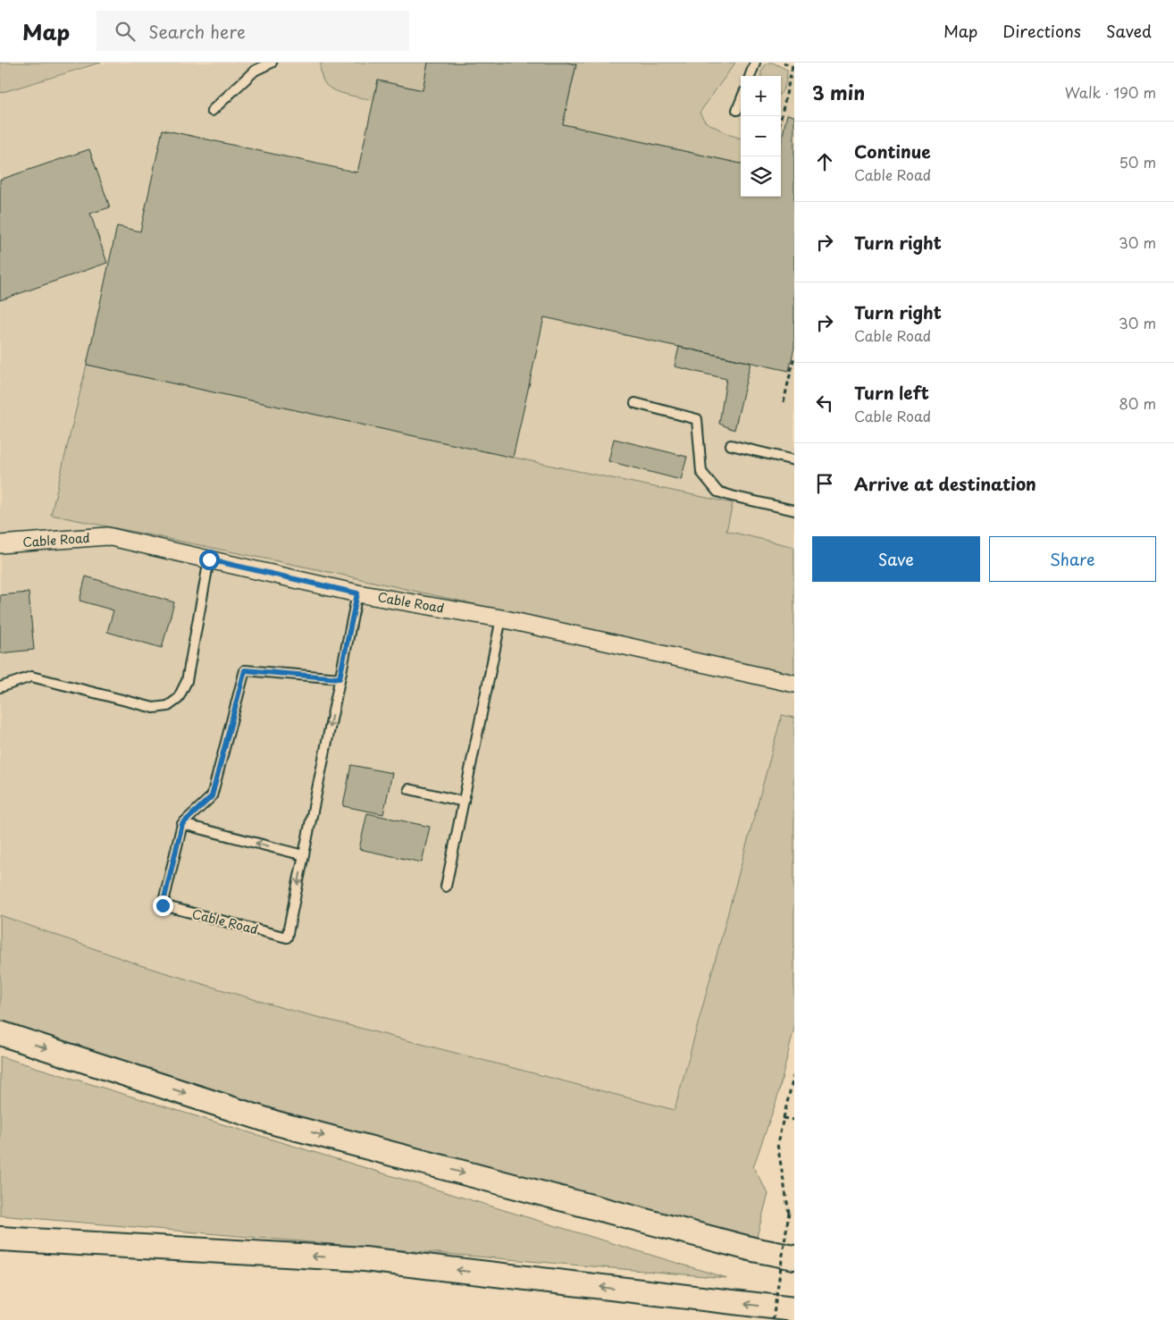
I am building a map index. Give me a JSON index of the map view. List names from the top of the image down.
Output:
{
  "streets": {
    "street": ["Cable Road"]
  },
  "page": {
    "header": "Map",
    "search": "Search here",
    "nav": ["Map", "Directions", "Saved"],
    "heading": ["3 min", "Walk · 190 m"],
    "map_buttons": ["+", "−"],
    "list": [
      ["Continue", "Cable Road", "50 m"],
      ["Turn right", "30 m"],
      ["Turn right", "Cable Road", "30 m"],
      ["Turn left", "Cable Road", "80 m"],
      "Arrive at destination"
    ],
    "buttons": ["Save", "Share"]
  }
}
